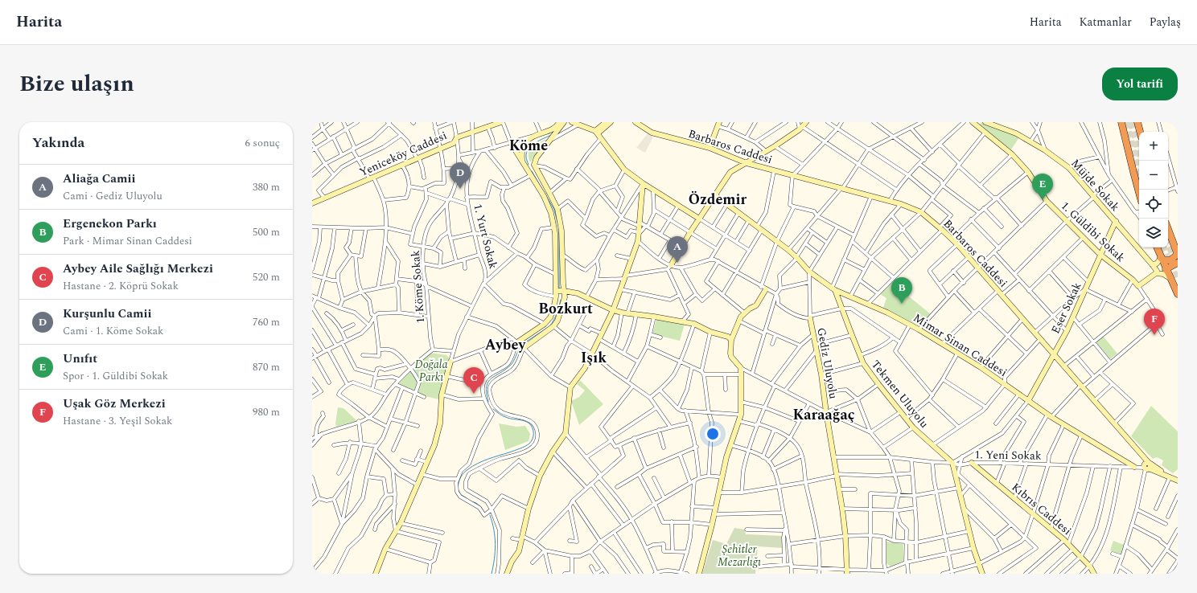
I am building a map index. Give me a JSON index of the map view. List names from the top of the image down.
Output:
{
  "streets": {
    "street": [
      "Barbaros Caddesi",
      "Yeniceköy Caddesi",
      "Müjde Sokak",
      "1. Güldibi Sokak",
      "1. Yurt Sokak",
      "1. Köme Sokak",
      "Eser Sokak",
      "Mimar Sinan Caddesi",
      "Gediz Uluyolu",
      "Tekmen Uluyolu",
      "1. Yeni Sokak",
      "Kıbrıs Caddesi"
    ]
  },
  "crossings": [
    ["Barbaros Caddesi", "Eser Sokak"],
    ["Barbaros Caddesi", "1. Yeni Sokak"],
    ["Yeniceköy Caddesi", "1. Köme Sokak"],
    ["Müjde Sokak", "Eser Sokak"],
    ["1. Güldibi Sokak", "Eser Sokak"],
    ["Eser Sokak", "Mimar Sinan Caddesi"],
    ["Mimar Sinan Caddesi", "Tekmen Uluyolu"],
    ["Mimar Sinan Caddesi", "1. Yeni Sokak"],
    ["Gediz Uluyolu", "1. Yeni Sokak"],
    ["Tekmen Uluyolu", "1. Yeni Sokak"],
    ["1. Yeni Sokak", "Kıbrıs Caddesi"]
  ],
  "districts": [
    "Köme",
    "Özdemir",
    "Bozkurt",
    "Aybey",
    "Işık",
    "Karaağaç"
  ],
  "parks": ["Doğala Parkı", "Şehitler Mezarlığı"],
  "page": {
    "header": "Harita",
    "nav": ["Harita", "Katmanlar", "Paylaş"],
    "title": "Bize ulaşın",
    "buttons": "Yol tarifi",
    "heading": ["Yakında", "6 sonuç"],
    "map_buttons": ["+", "−"],
    "pins": [
      "D",
      "E",
      "A",
      "B",
      "F",
      "C"
    ],
    "list": [
      {
        "mark": "A",
        "name": "Aliağa Camii",
        "note": "Cami · Gediz Uluyolu",
        "value": "380 m"
      },
      {
        "mark": "B",
        "name": "Ergenekon Parkı",
        "note": "Park · Mimar Sinan Caddesi",
        "value": "500 m"
      },
      {
        "mark": "C",
        "name": "Aybey Aile Sağlığı Merkezi",
        "note": "Hastane · 2. Köprü Sokak",
        "value": "520 m"
      },
      {
        "mark": "D",
        "name": "Kurşunlu Camii",
        "note": "Cami · 1. Köme Sokak",
        "value": "760 m"
      },
      {
        "mark": "E",
        "name": "Unıfıt",
        "note": "Spor · 1. Güldibi Sokak",
        "value": "870 m"
      },
      {
        "mark": "F",
        "name": "Uşak Göz Merkezi",
        "note": "Hastane · 3. Yeşil Sokak",
        "value": "980 m"
      }
    ]
  }
}
